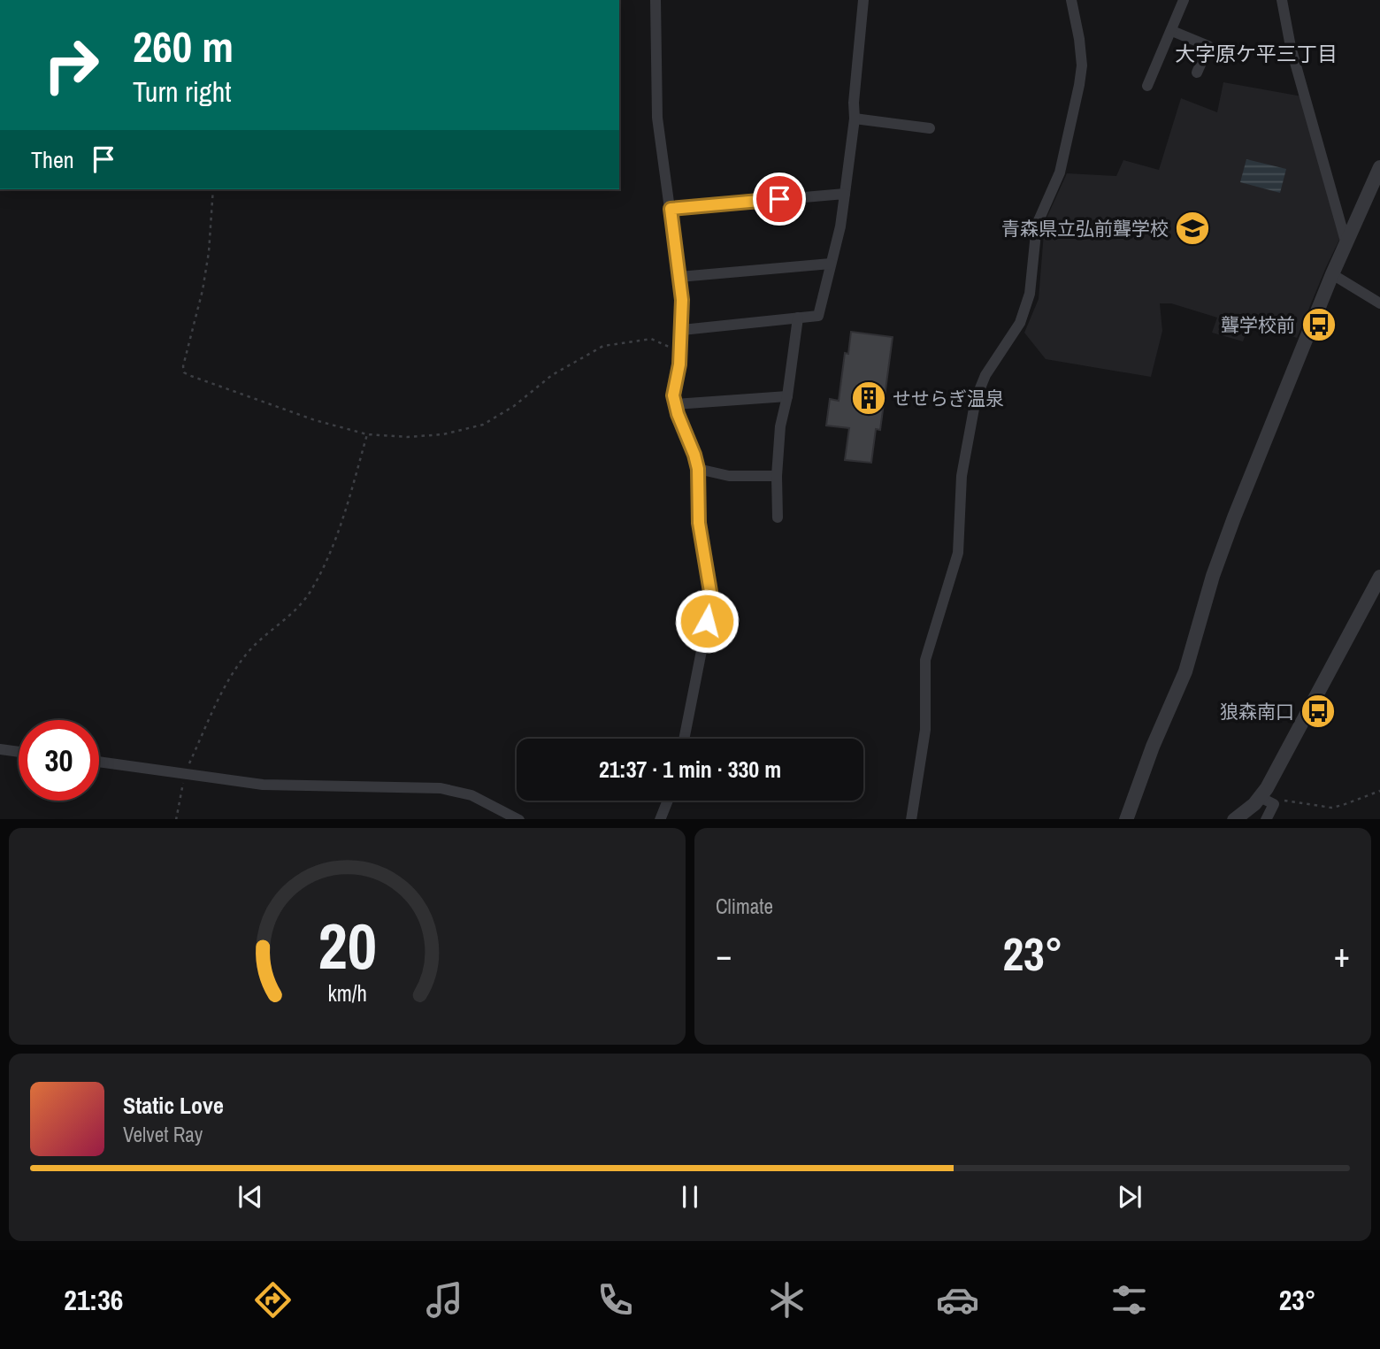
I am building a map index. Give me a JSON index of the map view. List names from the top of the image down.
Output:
{
  "districts": ["大字原ケ平三丁目"],
  "places": {
    "school or university": ["青森県立弘前聾学校"],
    "bus stop": ["聾学校前", "狼森南口"],
    "building": ["せせらぎ温泉"]
  },
  "page": {
    "turn": ["260 m", "Turn right"],
    "then": "Then",
    "limit": "30",
    "trip": "21:37 · 1 min · 330 m",
    "tile": "Climate",
    "heat": ["−", "23°", "+"],
    "song": ["Static Love", "Velvet Ray"],
    "tabs": ["21:36", "23°"],
    "gauge": ["20", "km/h"]
  }
}
